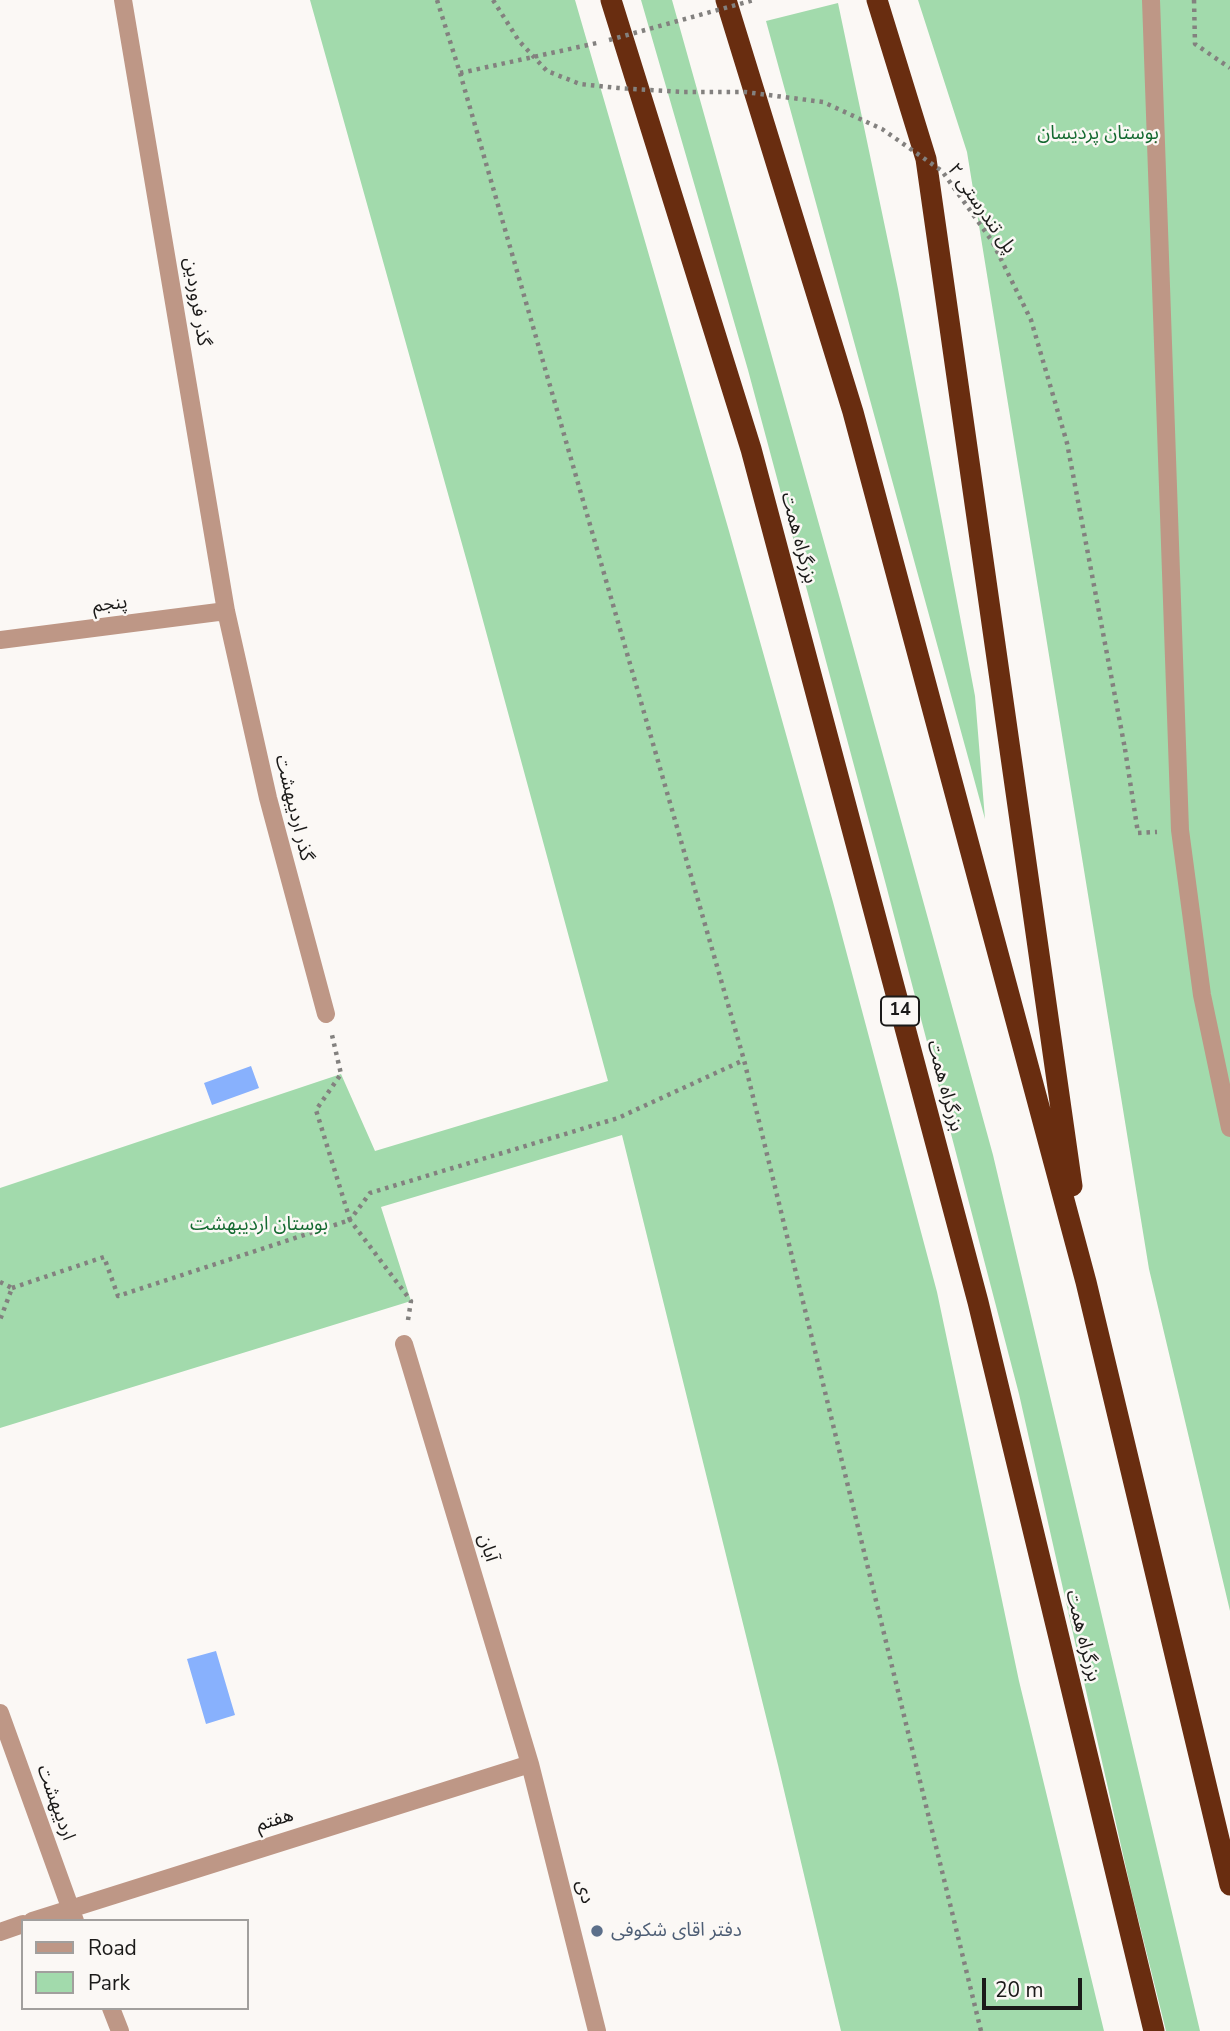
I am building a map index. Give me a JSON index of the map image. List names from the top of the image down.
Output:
{
  "streets": {
    "highway": ["بزرگراه همت", "14"],
    "street": [
      "گذر فروردین",
      "پنجم",
      "گذر اردیبهشت",
      "آبان",
      "اردیبهشت",
      "هفتم",
      "دی"
    ],
    "path": ["پل تندرستی ۲"]
  },
  "crossings": [
    ["گذر فروردین", "پنجم"],
    ["گذر فروردین", "گذر اردیبهشت"],
    ["پنجم", "گذر اردیبهشت"],
    ["آبان", "هفتم"],
    ["آبان", "دی"],
    ["اردیبهشت", "هفتم"],
    ["هفتم", "دی"]
  ],
  "parks": ["بوستان پردیسان", "بوستان اردیبهشت"],
  "places": ["دفتر اقای شکوفی"],
  "legend": ["Road", "Park"],
  "scale_bar": "20 m"
}
